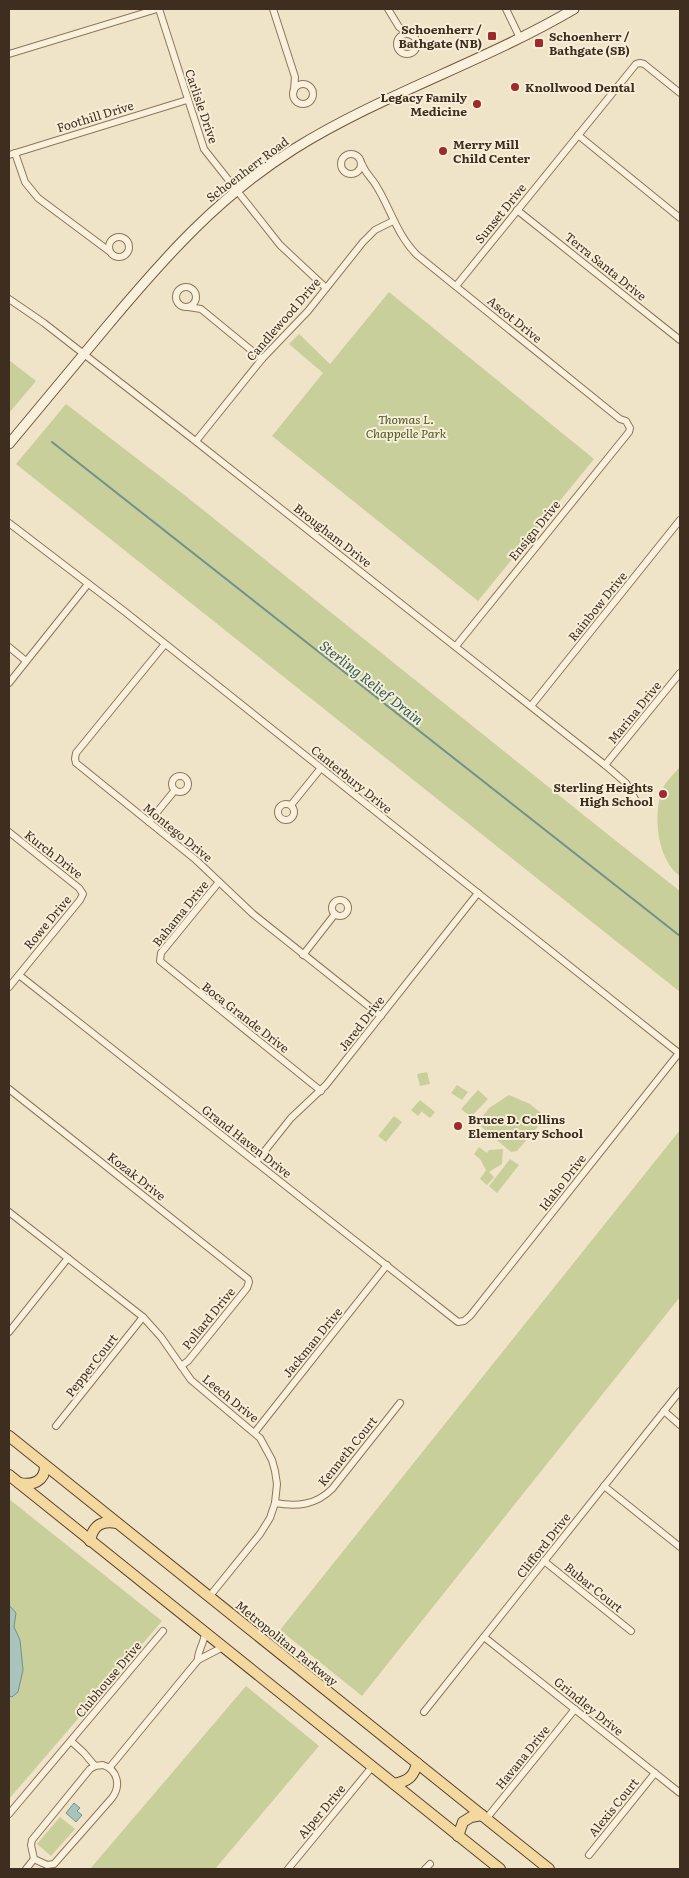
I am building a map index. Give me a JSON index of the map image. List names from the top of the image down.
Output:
{
  "streets": {
    "main road": ["Schoenherr Road", "Metropolitan Parkway"],
    "street": [
      "Carlisle Drive",
      "Foothill Drive",
      "Sunset Drive",
      "Terra Santa Drive",
      "Candlewood Drive",
      "Ascot Drive",
      "Ensign Drive",
      "Brougham Drive",
      "Rainbow Drive",
      "Marina Drive",
      "Canterbury Drive",
      "Montego Drive",
      "Kurch Drive",
      "Bahama Drive",
      "Rowe Drive",
      "Boca Grande Drive",
      "Jared Drive",
      "Grand Haven Drive",
      "Kozak Drive",
      "Idaho Drive",
      "Pollard Drive",
      "Jackman Drive",
      "Pepper Court",
      "Leech Drive",
      "Kenneth Court",
      "Clifford Drive",
      "Bubar Court",
      "Clubhouse Drive",
      "Grindley Drive",
      "Havana Drive",
      "Alexis Court",
      "Alper Drive"
    ]
  },
  "crossings": [
    ["Carlisle Drive", "Foothill Drive"],
    ["Carlisle Drive", "Schoenherr Road"],
    ["Carlisle Drive", "Candlewood Drive"],
    ["Schoenherr Road", "Brougham Drive"],
    ["Sunset Drive", "Terra Santa Drive"],
    ["Sunset Drive", "Ascot Drive"],
    ["Candlewood Drive", "Ascot Drive"],
    ["Candlewood Drive", "Brougham Drive"],
    ["Ascot Drive", "Ensign Drive"],
    ["Ensign Drive", "Brougham Drive"],
    ["Brougham Drive", "Rainbow Drive"],
    ["Brougham Drive", "Marina Drive"],
    ["Canterbury Drive", "Montego Drive"],
    ["Canterbury Drive", "Jared Drive"],
    ["Canterbury Drive", "Idaho Drive"],
    ["Montego Drive", "Bahama Drive"],
    ["Montego Drive", "Jared Drive"],
    ["Kurch Drive", "Rowe Drive"],
    ["Bahama Drive", "Boca Grande Drive"],
    ["Rowe Drive", "Grand Haven Drive"],
    ["Boca Grande Drive", "Jared Drive"],
    ["Jared Drive", "Grand Haven Drive"],
    ["Grand Haven Drive", "Idaho Drive"],
    ["Grand Haven Drive", "Jackman Drive"],
    ["Kozak Drive", "Pollard Drive"],
    ["Pollard Drive", "Leech Drive"],
    ["Jackman Drive", "Leech Drive"],
    ["Pepper Court", "Leech Drive"],
    ["Leech Drive", "Kenneth Court"],
    ["Leech Drive", "Metropolitan Parkway"],
    ["Clifford Drive", "Bubar Court"],
    ["Clifford Drive", "Grindley Drive"],
    ["Metropolitan Parkway", "Havana Drive"],
    ["Grindley Drive", "Havana Drive"],
    ["Grindley Drive", "Alexis Court"]
  ],
  "water": ["Sterling Relief Drain"],
  "parks": ["Thomas L. Chappelle Park"],
  "places": {
    "transit": ["Schoenherr / Bathgate (NB)", "Schoenherr / Bathgate (SB)"],
    "other": [
      "Knollwood Dental",
      "Legacy Family Medicine",
      "Merry Mill Child Center",
      "Sterling Heights High School",
      "Bruce D. Collins Elementary School"
    ]
  }
}
